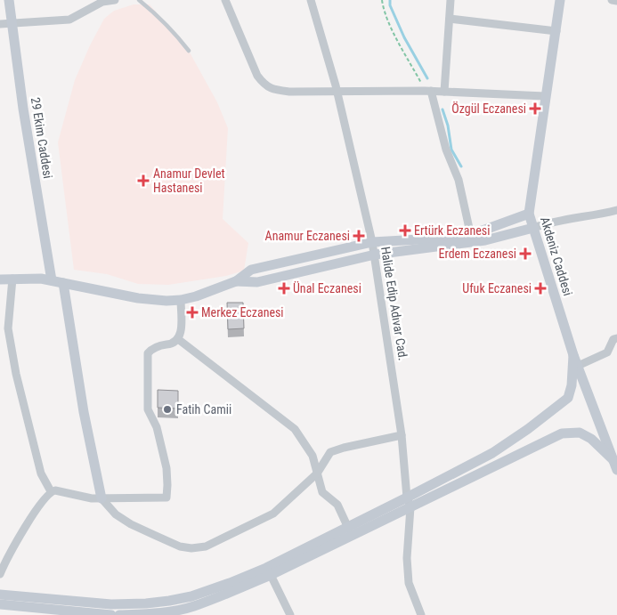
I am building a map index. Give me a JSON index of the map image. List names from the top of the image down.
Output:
{
  "streets": {
    "street": ["29 Ekim Caddesi", "Akdeniz Caddesi", "Halide Edip Adıvar Cad."]
  },
  "places": {
    "health": [
      "Özgül Eczanesi",
      "Anamur Devlet Hastanesi",
      "Ertürk Eczanesi",
      "Anamur Eczanesi",
      "Erdem Eczanesi",
      "Ünal Eczanesi",
      "Ufuk Eczanesi",
      "Merkez Eczanesi"
    ],
    "other": ["Fatih Camii"]
  }
}
